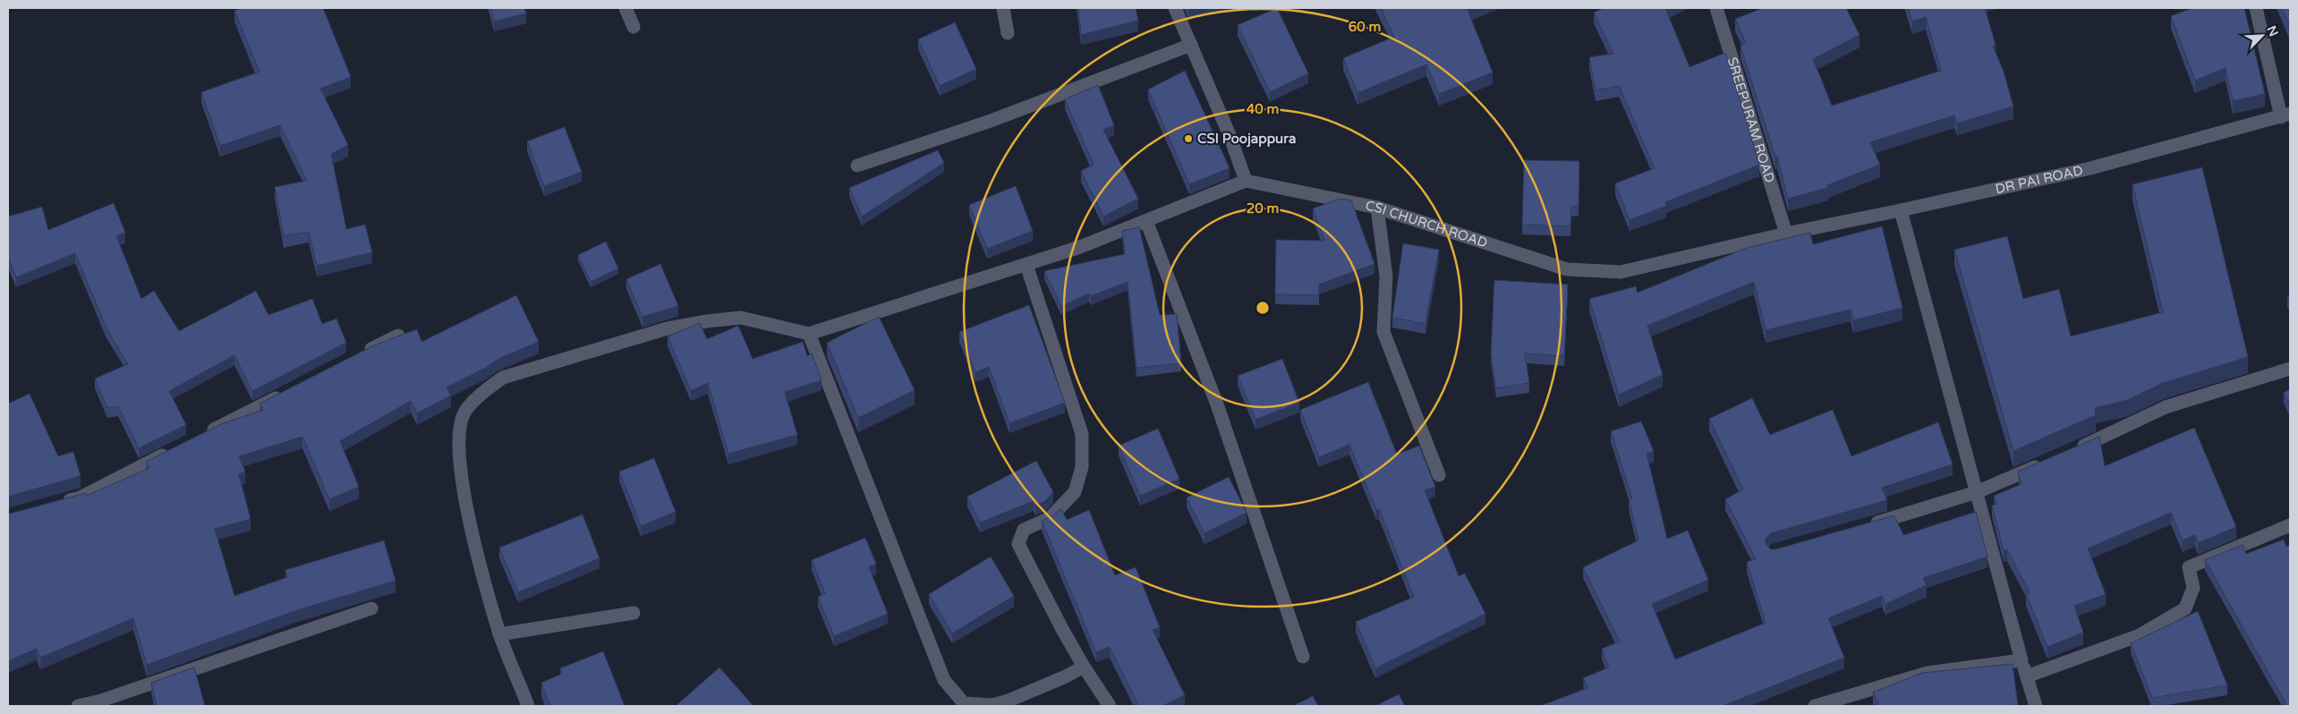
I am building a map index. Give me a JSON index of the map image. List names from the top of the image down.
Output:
{
  "streets": {
    "street": ["SREEPURAM ROAD", "DR PAI ROAD", "CSI CHURCH ROAD"]
  },
  "crossings": [
    ["SREEPURAM ROAD", "DR PAI ROAD"],
    ["SREEPURAM ROAD", "CSI CHURCH ROAD"],
    ["DR PAI ROAD", "CSI CHURCH ROAD"]
  ],
  "places": ["CSI Poojappura"],
  "north": "top right",
  "rings": ["60 m", "40 m", "20 m"]
}
